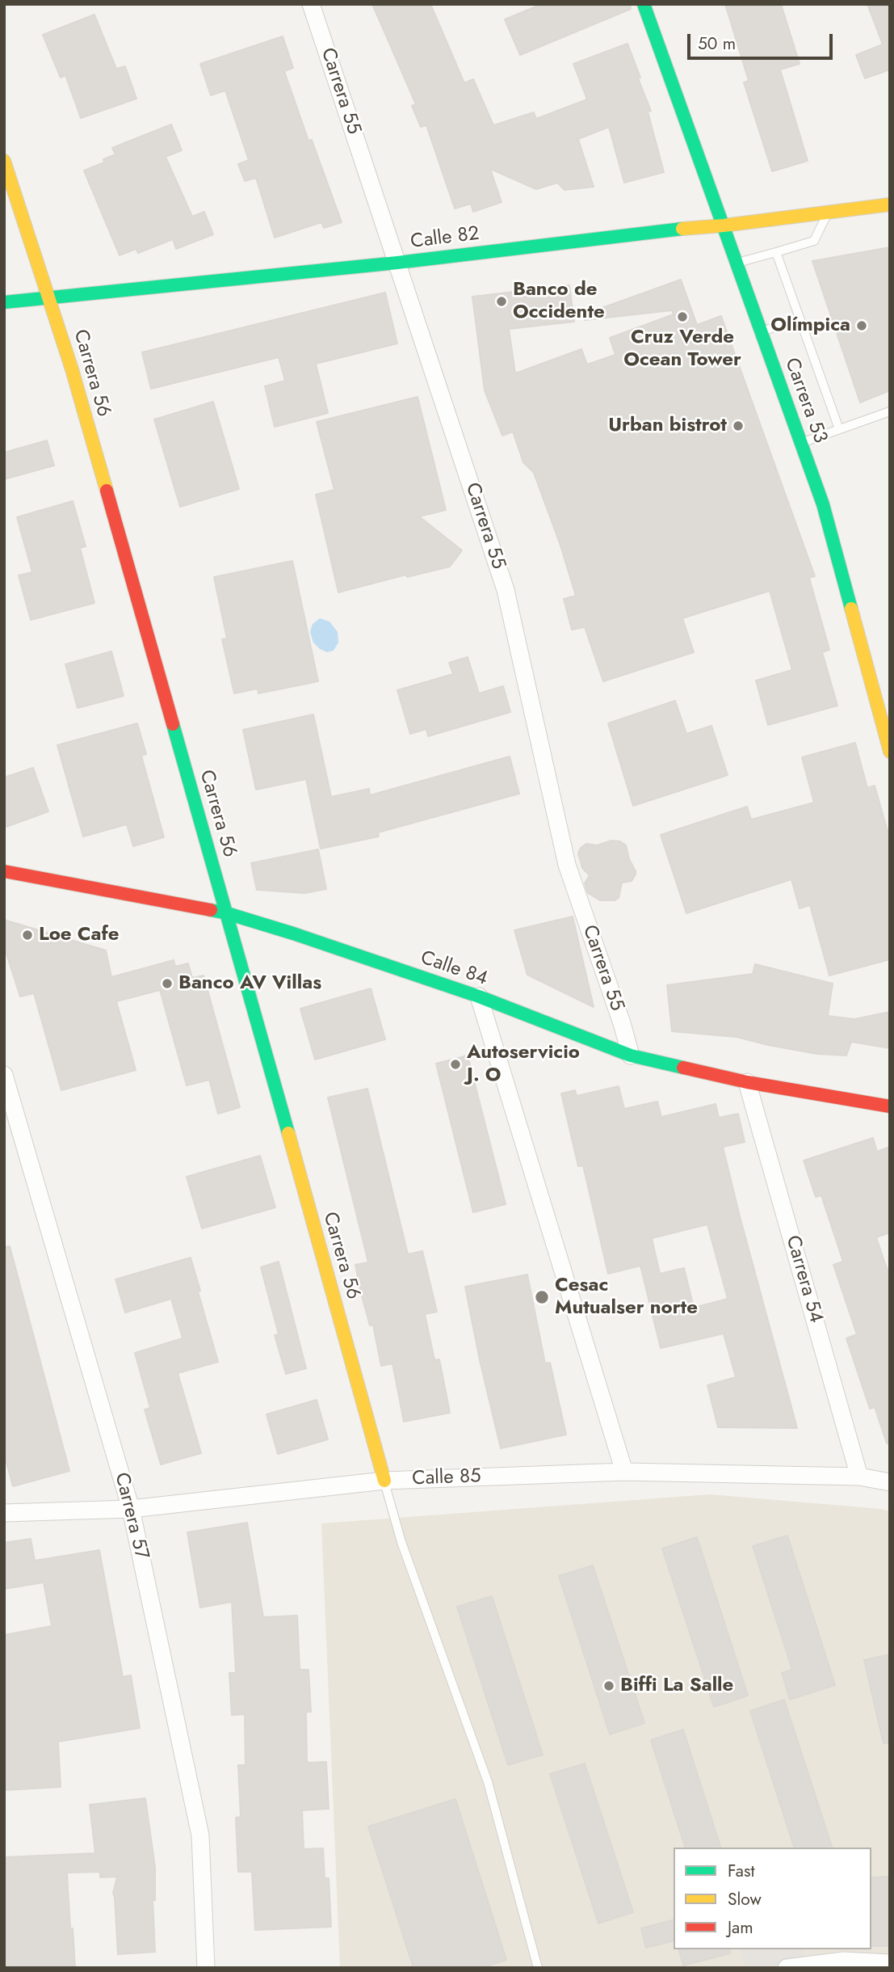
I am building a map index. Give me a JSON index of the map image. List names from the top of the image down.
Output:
{
  "streets": {
    "street": [
      "Carrera 55",
      "Calle 82",
      "Carrera 56",
      "Carrera 53",
      "Calle 84",
      "Carrera 54",
      "Calle 85",
      "Carrera 57"
    ]
  },
  "crossings": [
    ["Carrera 55", "Calle 82"],
    ["Carrera 55", "Calle 84"],
    ["Calle 82", "Carrera 56"],
    ["Calle 82", "Carrera 53"],
    ["Carrera 56", "Calle 84"],
    ["Carrera 56", "Calle 85"],
    ["Calle 84", "Carrera 54"],
    ["Carrera 54", "Calle 85"],
    ["Calle 85", "Carrera 57"]
  ],
  "places": [
    "Banco de Occidente",
    "Cruz Verde Ocean Tower",
    "Olímpica",
    "Urban bistrot",
    "Loe Cafe",
    "Banco AV Villas",
    "Autoservicio J. O",
    "Cesac Mutualser norte",
    "Biffi La Salle"
  ],
  "legend": ["Fast", "Slow", "Jam"],
  "scale_bar": "50 m"
}
